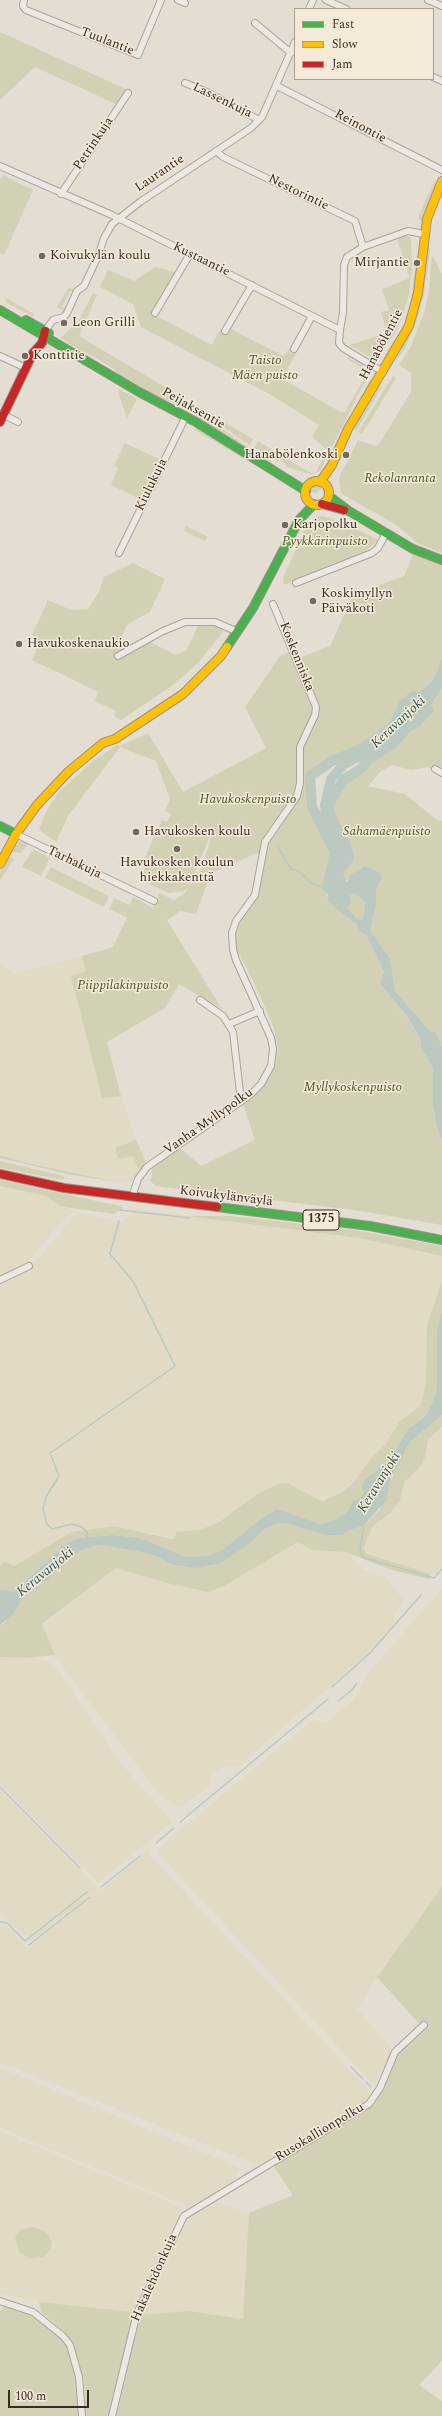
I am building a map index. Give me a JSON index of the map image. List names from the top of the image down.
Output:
{
  "streets": {
    "main road": [
      "Laurantie",
      "Hanabölentie",
      "Peijaksentie",
      "Koivukylänväylä",
      "1375"
    ],
    "street": [
      "Tuulantie",
      "Lassenkuja",
      "Reinontie",
      "Petrinkuja",
      "Nestorintie",
      "Kustaantie",
      "Kiulukuja",
      "Koskenniska",
      "Tarhakuja",
      "Vanha Myllypolku",
      "Rusokallionpolku",
      "Hakalehdonkuja"
    ]
  },
  "crossings": [
    ["Lassenkuja", "Laurantie"],
    ["Reinontie", "Laurantie"],
    ["Petrinkuja", "Kustaantie"],
    ["Laurantie", "Nestorintie"],
    ["Laurantie", "Kustaantie"],
    ["Laurantie", "Peijaksentie"],
    ["Hanabölentie", "Peijaksentie"],
    ["Peijaksentie", "Kiulukuja"],
    ["Koskenniska", "Vanha Myllypolku"],
    ["Vanha Myllypolku", "Koivukylänväylä"],
    ["Rusokallionpolku", "Hakalehdonkuja"]
  ],
  "water": ["Keravanjoki"],
  "parks": [
    "Taisto Mäen puisto",
    "Rekolanranta",
    "Pyykkärinpuisto",
    "Havukoskenpuisto",
    "Sahamäenpuisto",
    "Piippilakinpuisto",
    "Myllykoskenpuisto"
  ],
  "places": [
    "Koivukylän koulu",
    "Mirjantie",
    "Leon Grilli",
    "Konttitie",
    "Hanabölenkoski",
    "Karjopolku",
    "Koskimyllyn Päiväkoti",
    "Havukoskenaukio",
    "Havukosken koulu",
    "Havukosken koulun hiekkakenttä"
  ],
  "legend": ["Fast", "Slow", "Jam"],
  "scale_bar": "100 m"
}
